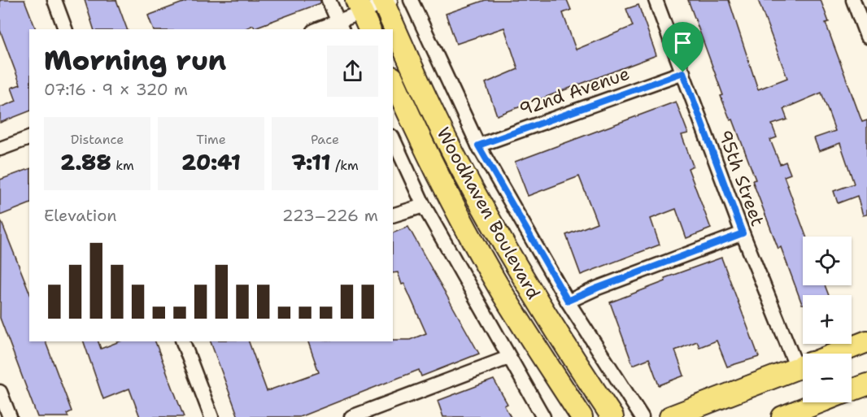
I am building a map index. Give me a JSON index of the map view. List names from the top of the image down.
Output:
{
  "streets": {
    "main road": ["Woodhaven Boulevard"],
    "street": ["92nd Avenue", "95th Street"]
  },
  "crossings": [
    ["92nd Avenue", "95th Street"],
    ["92nd Avenue", "Woodhaven Boulevard"]
  ],
  "page": {
    "heading": ["Morning run", "07:16 · 9 × 320 m"],
    "stats": [
      ["Distance", "2.88 km"],
      ["Time", "20:41"],
      ["Pace", "7:11 /km"]
    ],
    "chart": ["Elevation", "223–226 m"],
    "map_buttons": ["+", "−"]
  }
}
